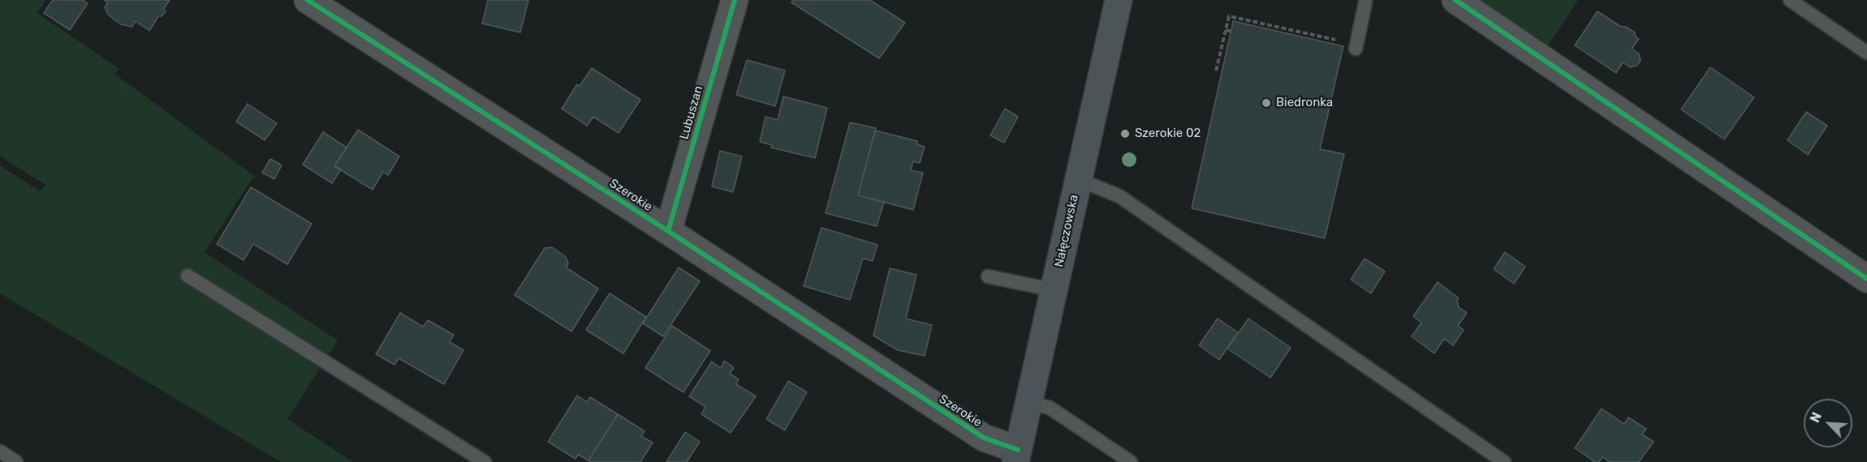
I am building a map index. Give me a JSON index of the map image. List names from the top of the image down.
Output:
{
  "streets": {
    "main road": ["Nałęczowska"],
    "street": ["Lubuszan", "Szerokie"]
  },
  "crossings": [
    ["Lubuszan", "Szerokie"],
    ["Szerokie", "Nałęczowska"]
  ],
  "places": ["Biedronka", "Szerokie 02"],
  "north": "top left"
}
